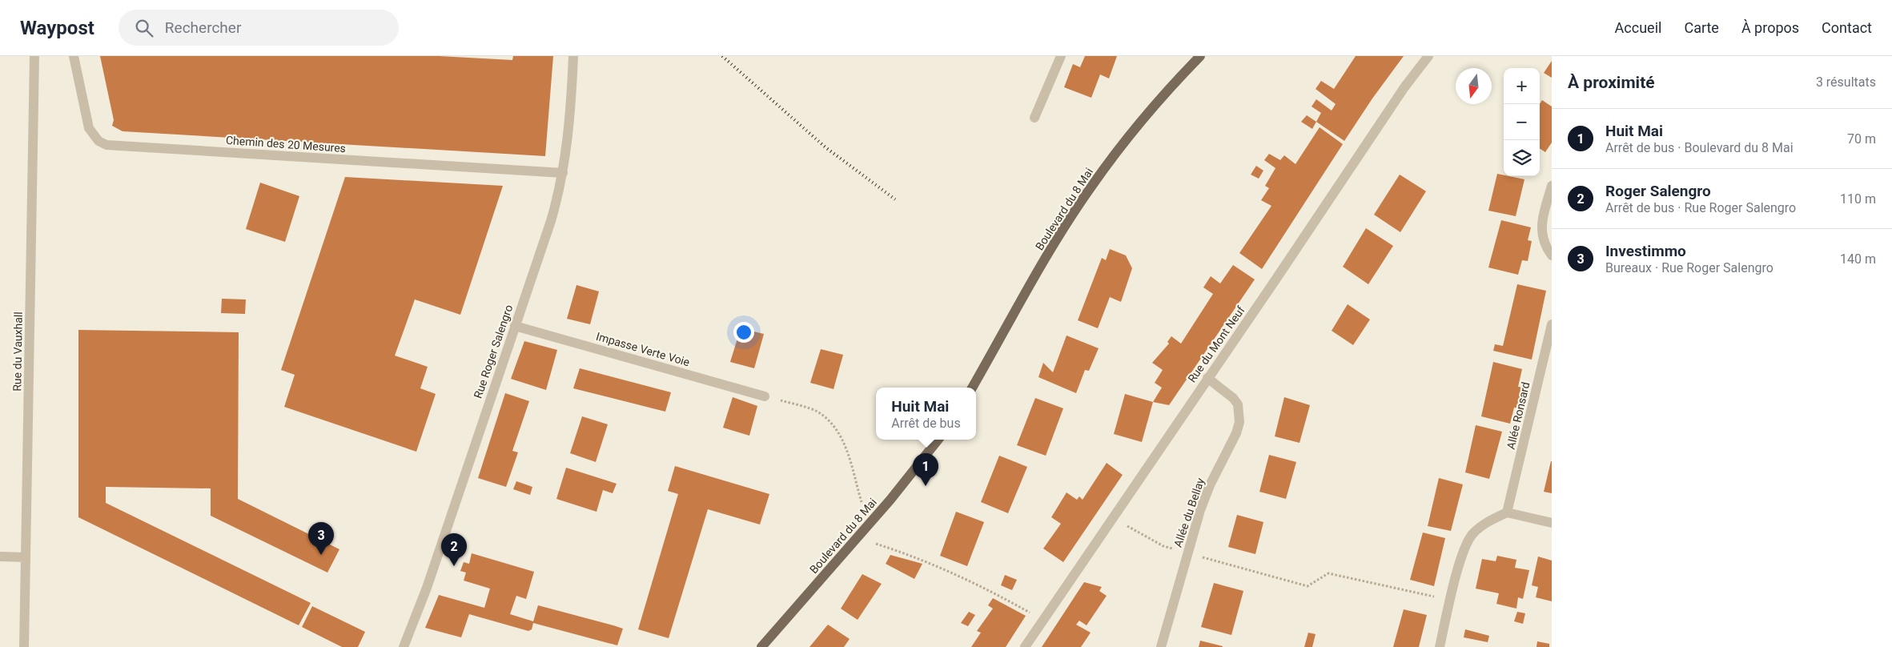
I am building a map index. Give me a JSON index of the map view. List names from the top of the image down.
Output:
{
  "streets": {
    "main road": ["Boulevard du 8 Mai"],
    "street": [
      "Chemin des 20 Mesures",
      "Rue du Mont Neuf",
      "Impasse Verte Voie",
      "Rue du Vauxhall",
      "Rue Roger Salengro",
      "Allée Ronsard",
      "Allée du Bellay"
    ]
  },
  "crossings": [
    ["Chemin des 20 Mesures", "Rue Roger Salengro"],
    ["Rue du Mont Neuf", "Allée du Bellay"],
    ["Impasse Verte Voie", "Rue Roger Salengro"]
  ],
  "north": "bottom",
  "page": {
    "header": "Waypost",
    "search": "Rechercher",
    "nav": [
      "Accueil",
      "Carte",
      "À propos",
      "Contact"
    ],
    "heading": ["À proximité", "3 résultats"],
    "map_buttons": ["+", "−"],
    "list": [
      {
        "mark": "1",
        "name": "Huit Mai",
        "note": "Arrêt de bus · Boulevard du 8 Mai",
        "value": "70 m"
      },
      {
        "mark": "2",
        "name": "Roger Salengro",
        "note": "Arrêt de bus · Rue Roger Salengro",
        "value": "110 m"
      },
      {
        "mark": "3",
        "name": "Investimmo",
        "note": "Bureaux · Rue Roger Salengro",
        "value": "140 m"
      }
    ],
    "popup": ["Huit Mai", "Arrêt de bus"],
    "pins": ["1", "3", "2"]
  }
}
